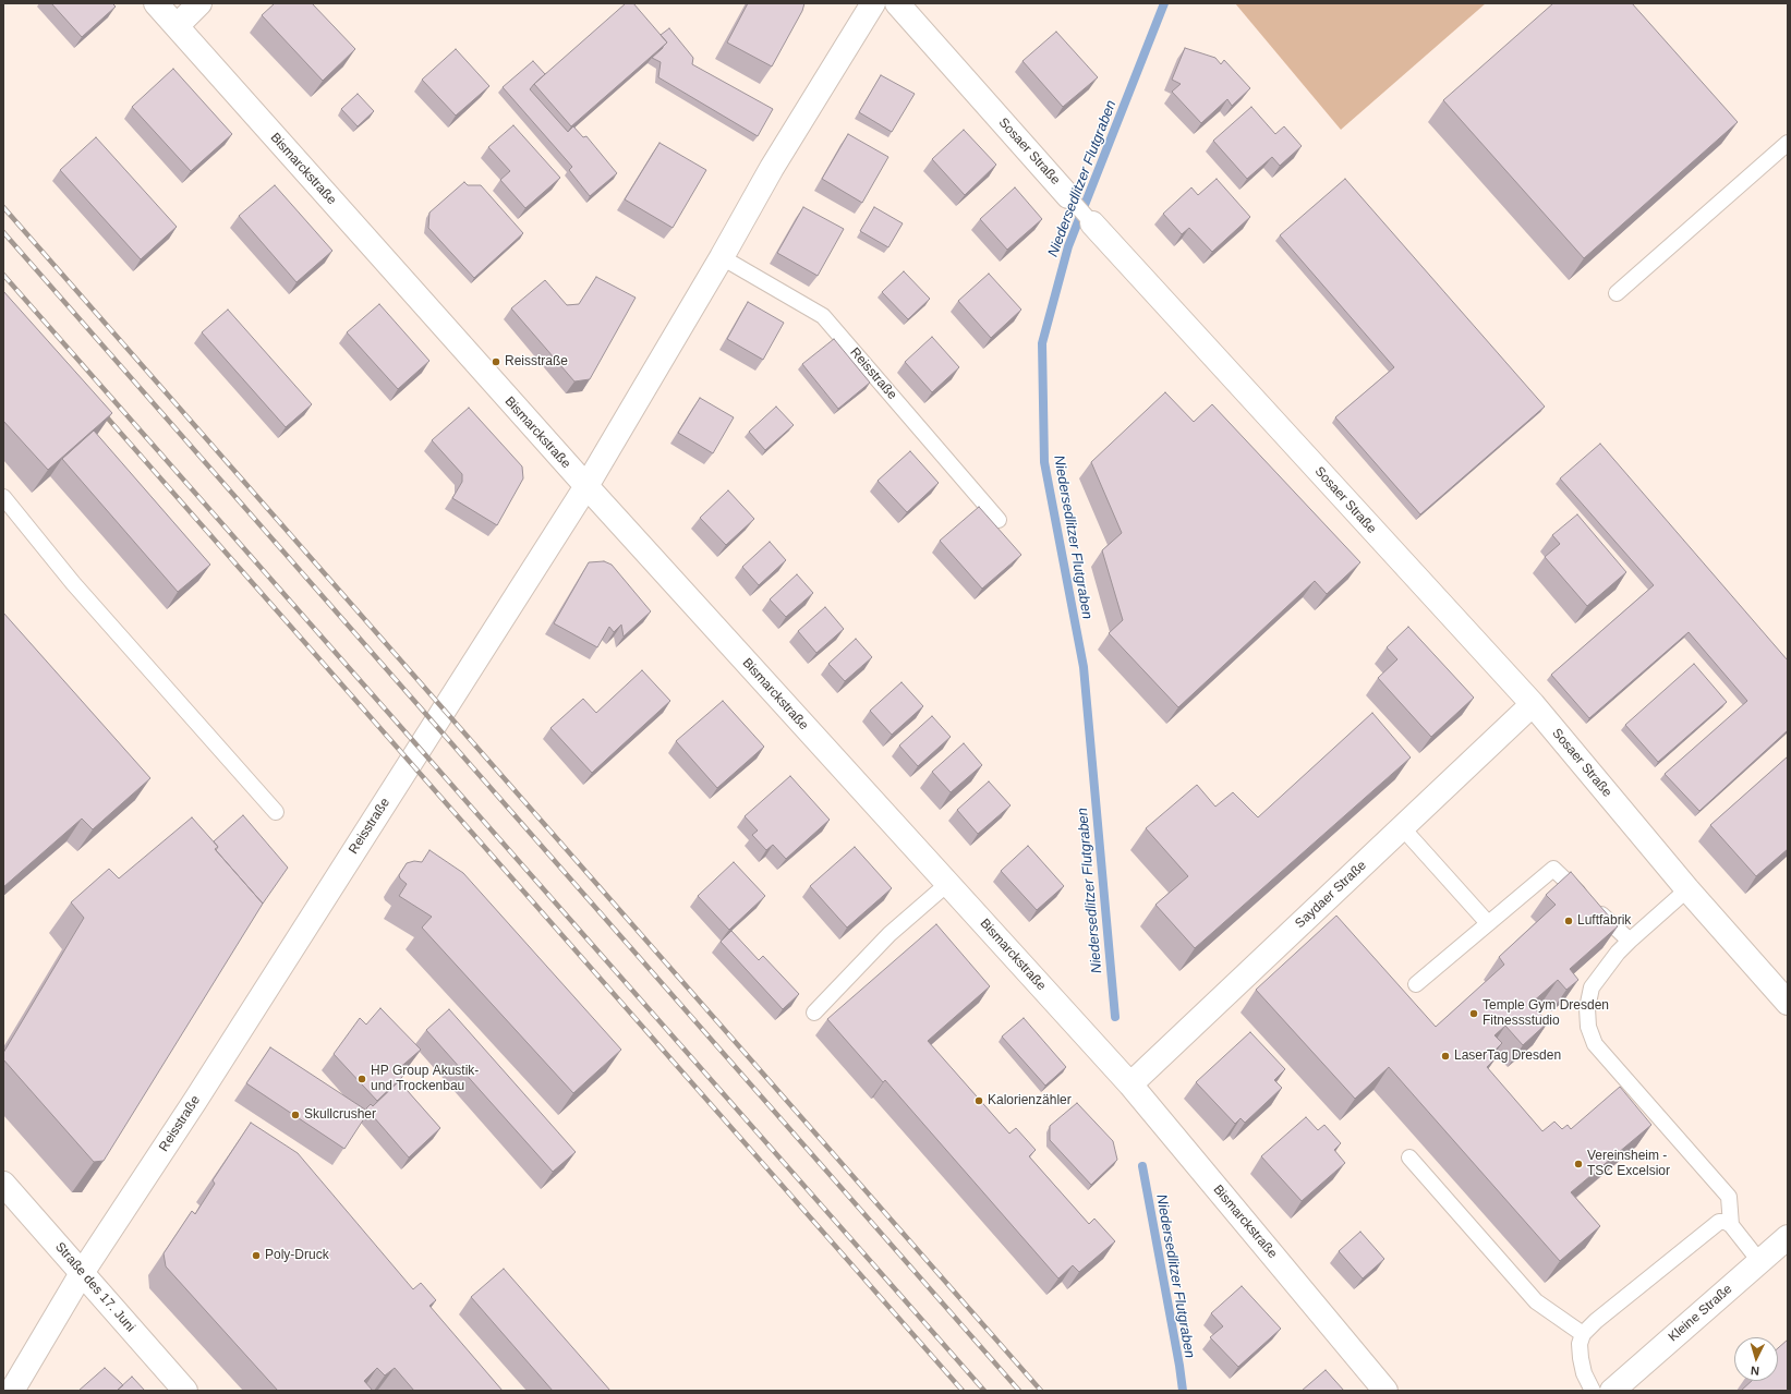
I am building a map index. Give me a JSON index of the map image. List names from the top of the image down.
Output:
{
  "streets": {
    "street": [
      "Sosaer Straße",
      "Bismarckstraße",
      "Reisstraße",
      "Saydaer Straße",
      "Straße des 17. Juni",
      "Kleine Straße"
    ]
  },
  "crossings": [
    ["Sosaer Straße", "Saydaer Straße"],
    ["Bismarckstraße", "Reisstraße"],
    ["Bismarckstraße", "Saydaer Straße"],
    ["Reisstraße", "Straße des 17. Juni"]
  ],
  "water": ["Niedersedlitzer Flutgraben"],
  "places": [
    "Reisstraße",
    "Luftfabrik",
    "Temple Gym Dresden Fitnessstudio",
    "LaserTag Dresden",
    "HP Group Akustik- und Trockenbau",
    "Kalorienzähler",
    "Skullcrusher",
    "Vereinsheim - TSC Excelsior",
    "Poly-Druck"
  ],
  "north": "bottom"
}
